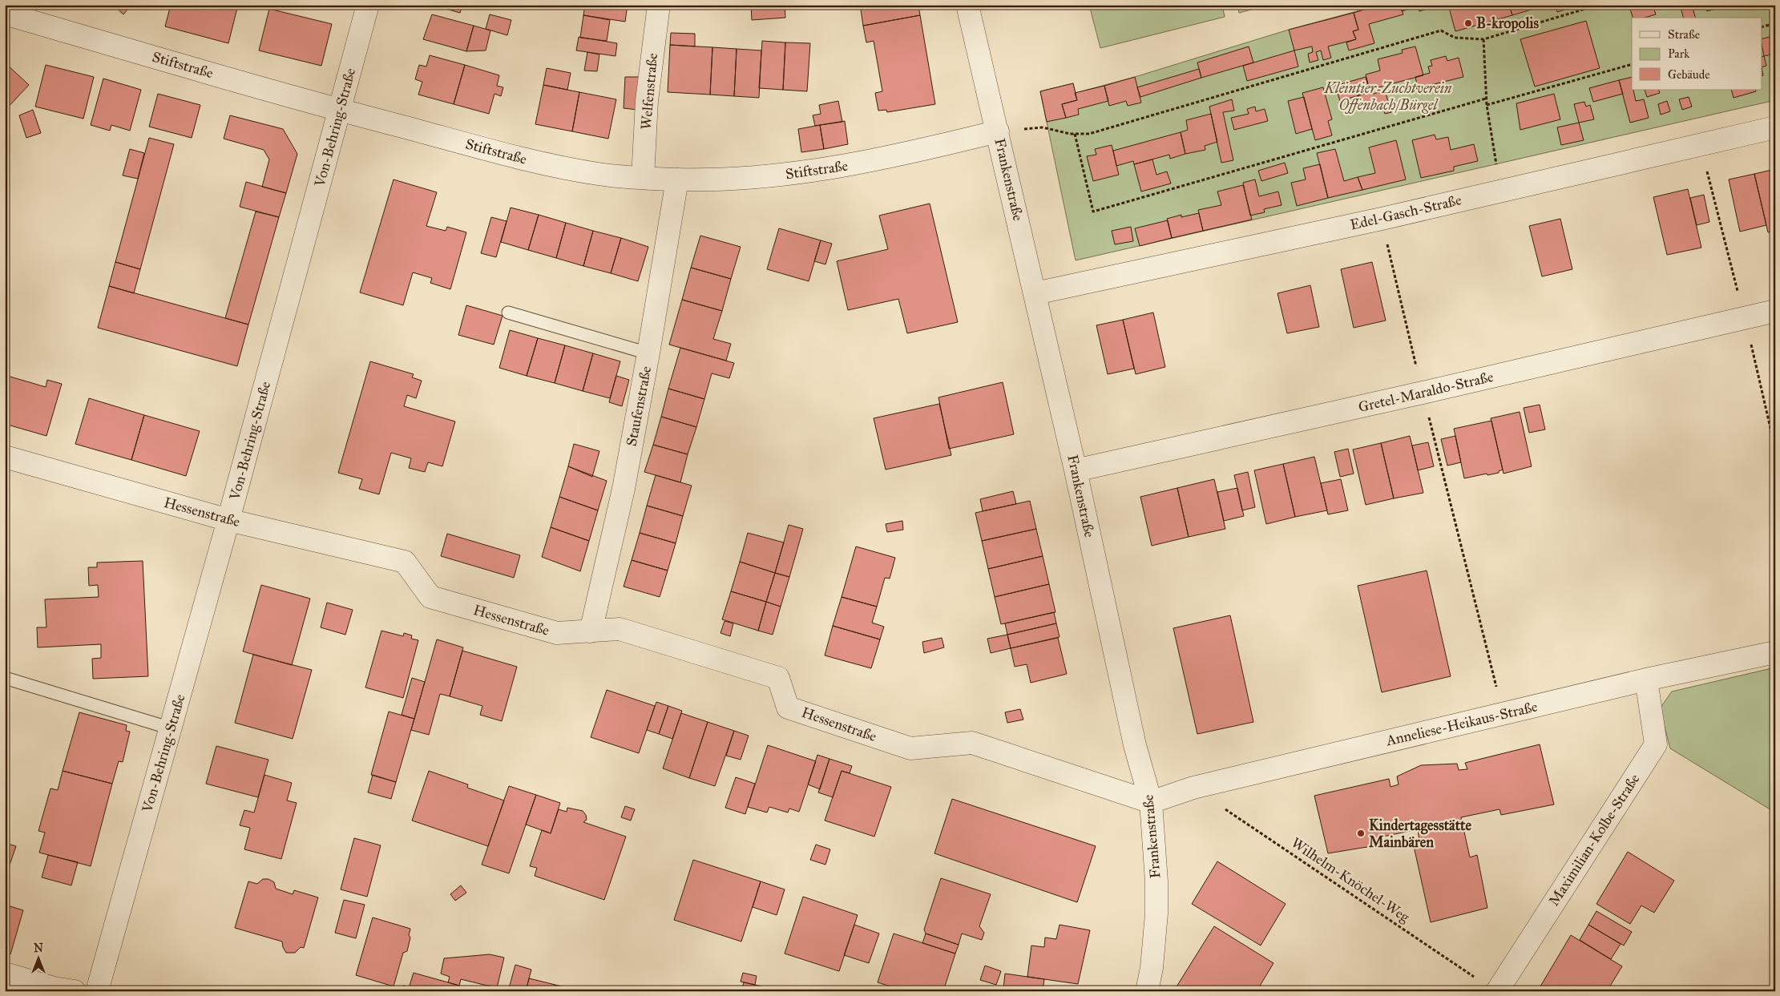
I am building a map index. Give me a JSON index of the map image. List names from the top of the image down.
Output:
{
  "streets": {
    "street": [
      "Stiftstraße",
      "Welfenstraße",
      "Von-Behring-Straße",
      "Frankenstraße",
      "Edel-Gasch-Straße",
      "Gretel-Maraldo-Straße",
      "Staufenstraße",
      "Hessenstraße",
      "Anneliese-Heikaus-Straße",
      "Maximilian-Kolbe-Straße"
    ],
    "path": ["Wilhelm-Knöchel-Weg"]
  },
  "crossings": [
    ["Stiftstraße", "Welfenstraße"],
    ["Stiftstraße", "Von-Behring-Straße"],
    ["Stiftstraße", "Frankenstraße"],
    ["Stiftstraße", "Staufenstraße"],
    ["Von-Behring-Straße", "Hessenstraße"],
    ["Frankenstraße", "Edel-Gasch-Straße"],
    ["Frankenstraße", "Gretel-Maraldo-Straße"],
    ["Frankenstraße", "Hessenstraße"],
    ["Frankenstraße", "Anneliese-Heikaus-Straße"],
    ["Staufenstraße", "Hessenstraße"],
    ["Hessenstraße", "Anneliese-Heikaus-Straße"],
    ["Anneliese-Heikaus-Straße", "Maximilian-Kolbe-Straße"],
    ["Anneliese-Heikaus-Straße", "Wilhelm-Knöchel-Weg"]
  ],
  "parks": ["Kleintier-Zuchtverein Offenbach/Bürgel"],
  "places": ["B-kropolis", "Kindertagesstätte Mainbären"],
  "legend": ["Straße", "Park", "Gebäude"],
  "north": "top"
}
